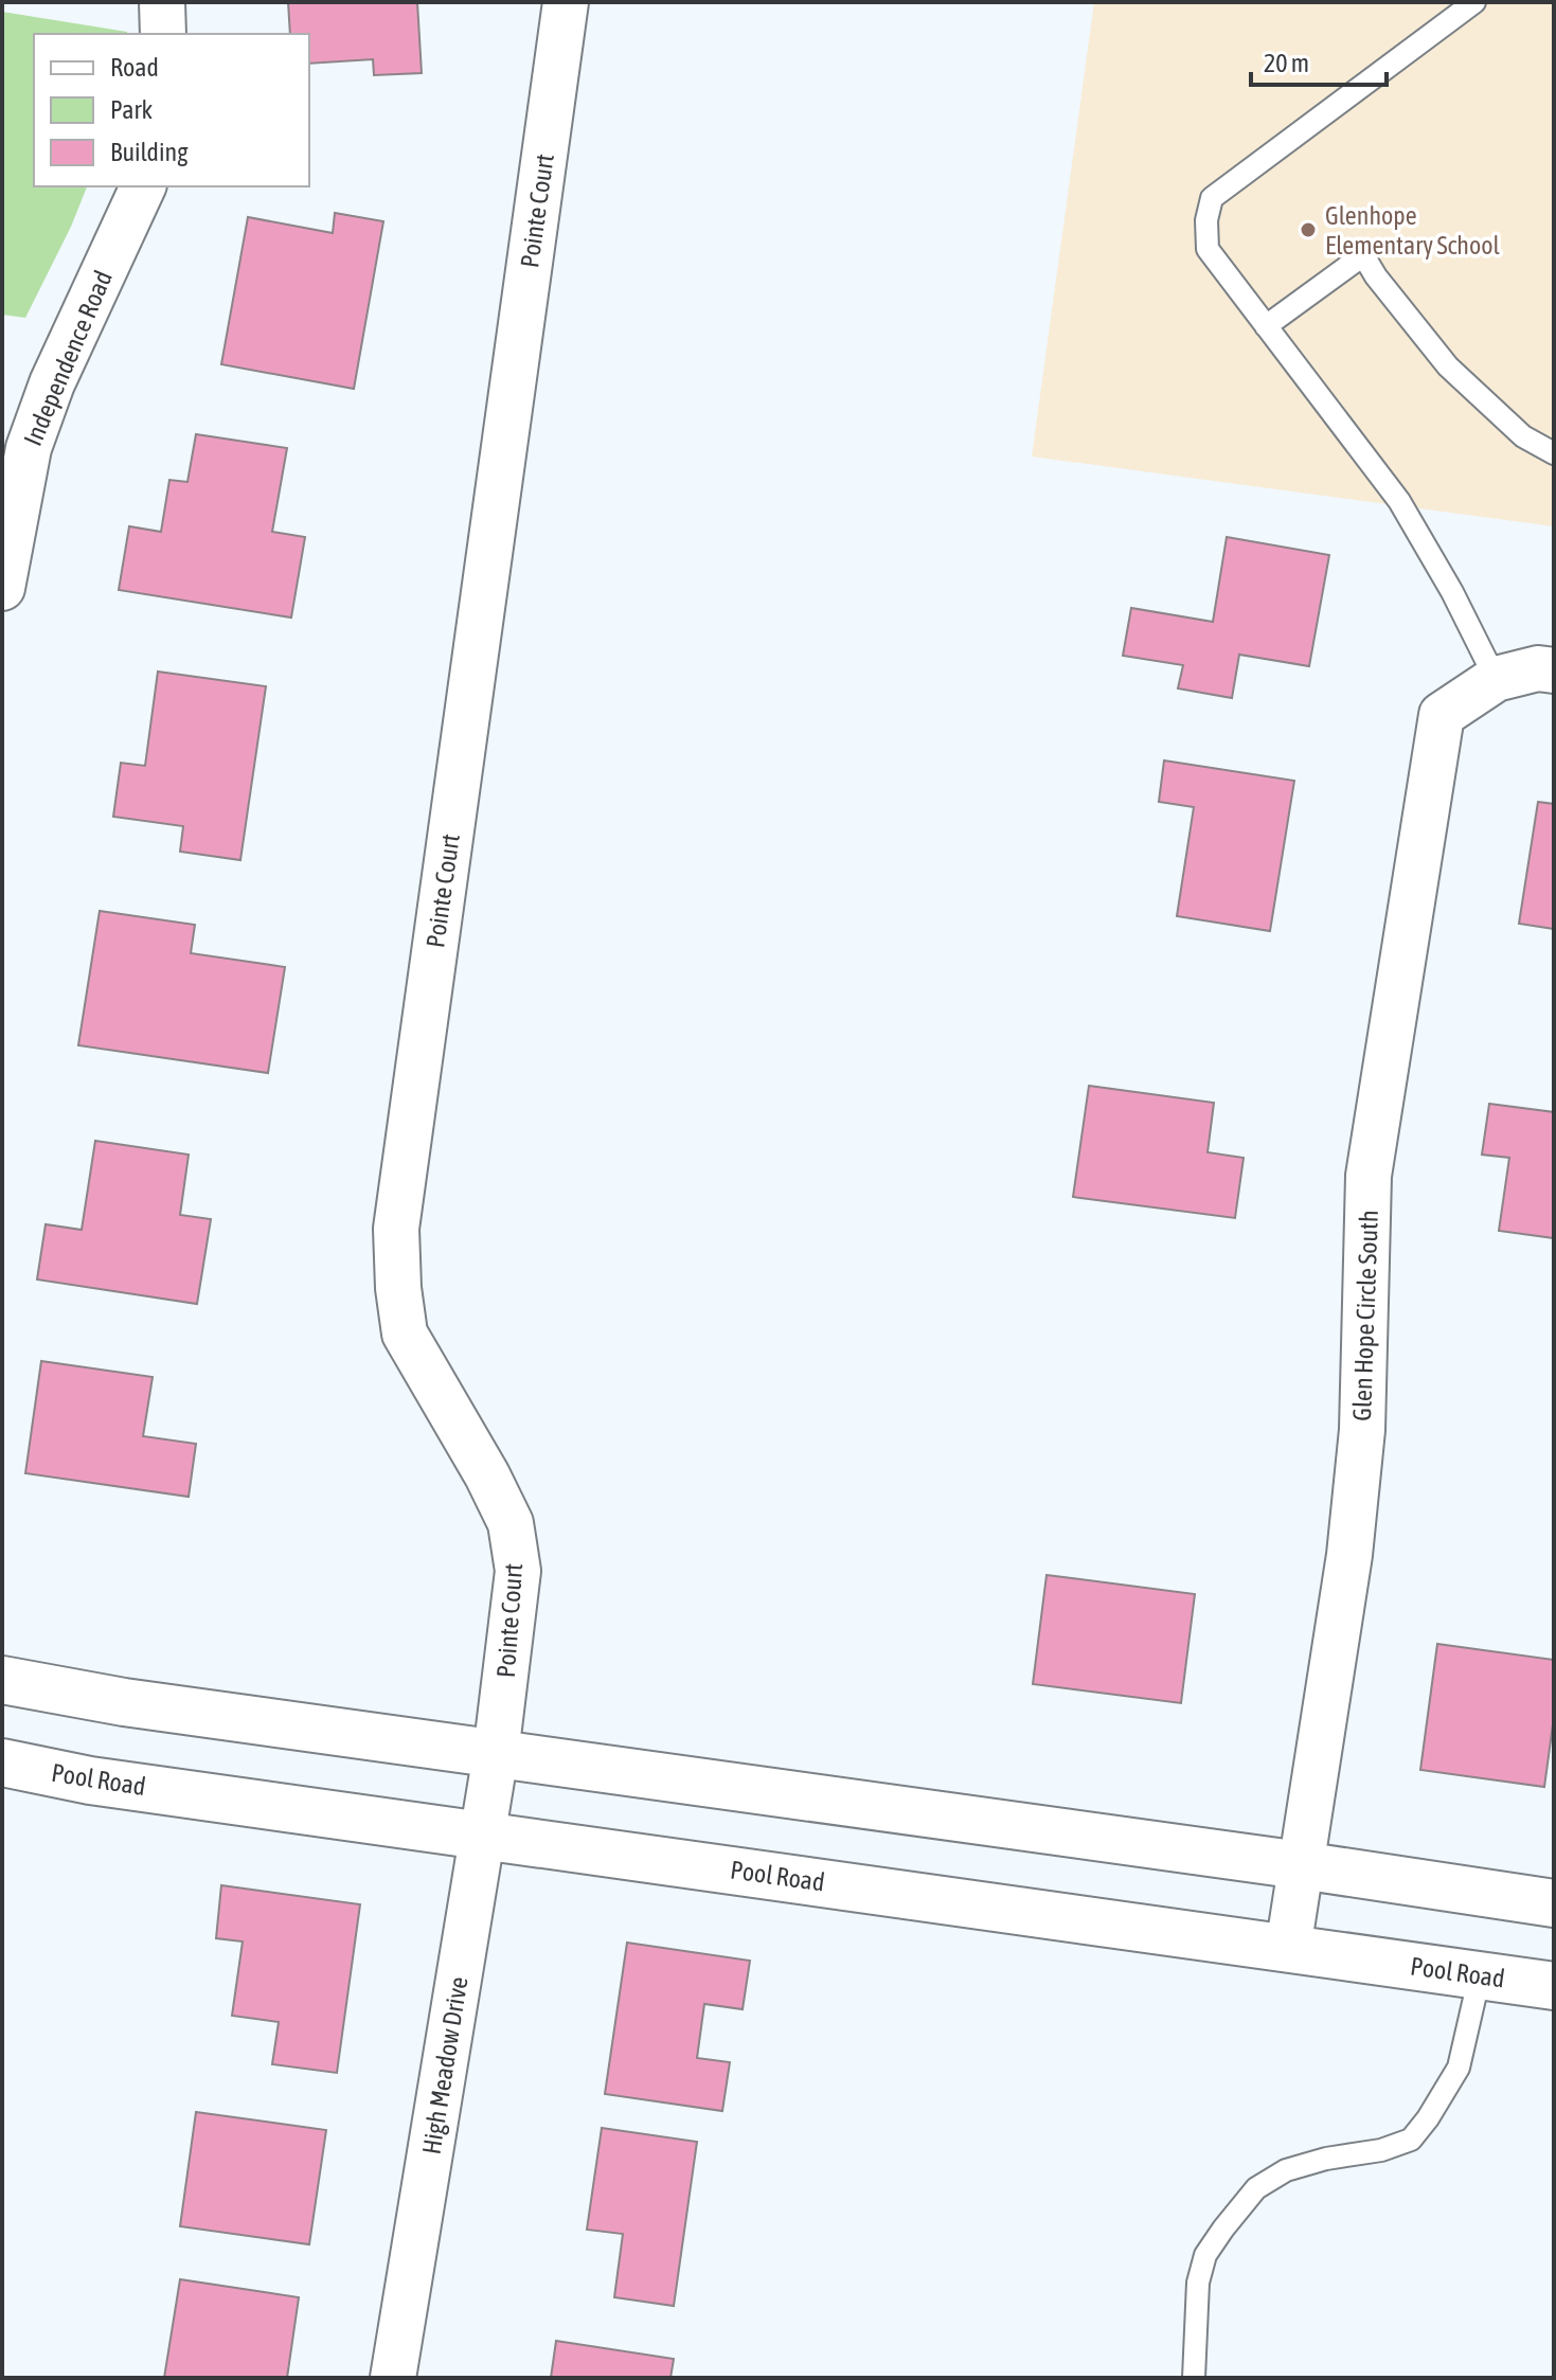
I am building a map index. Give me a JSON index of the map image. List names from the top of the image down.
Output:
{
  "streets": {
    "main road": ["Pool Road"],
    "street": [
      "Pointe Court",
      "Independence Road",
      "Glen Hope Circle South",
      "High Meadow Drive"
    ]
  },
  "crossings": [
    ["Pointe Court", "High Meadow Drive"],
    ["Glen Hope Circle South", "Pool Road"],
    ["Pool Road", "High Meadow Drive"]
  ],
  "places": ["Glenhope Elementary School"],
  "legend": ["Road", "Park", "Building"],
  "scale_bar": "20 m"
}
